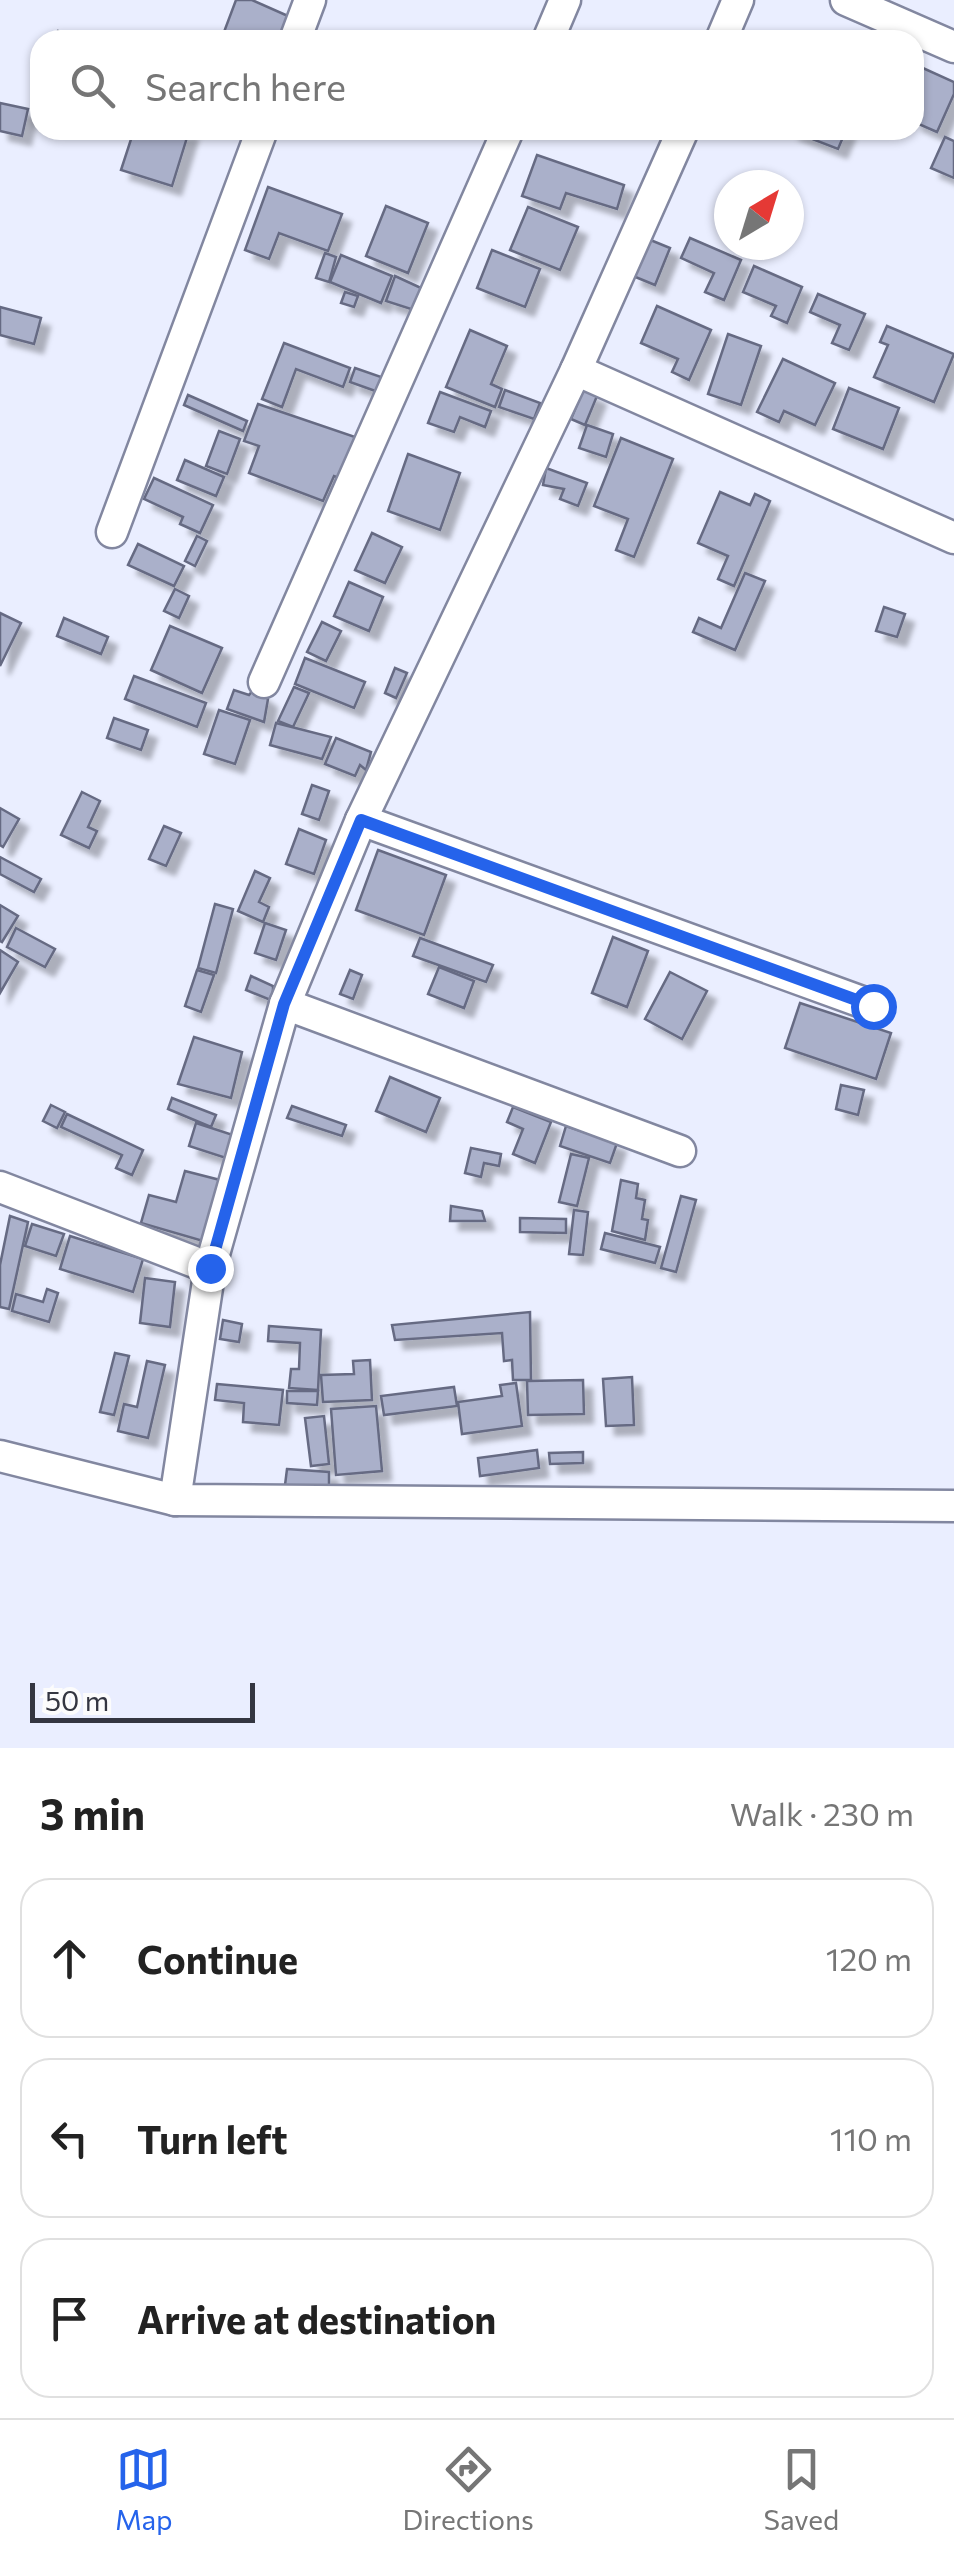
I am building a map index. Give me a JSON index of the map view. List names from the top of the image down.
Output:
{
  "scale_bar": "50 m",
  "north": "top right",
  "page": {
    "search": "Search here",
    "scale": "50 m",
    "heading": ["3 min", "Walk · 230 m"],
    "list": [
      ["Continue", "120 m"],
      ["Turn left", "110 m"],
      "Arrive at destination"
    ],
    "nav": ["Map", "Directions", "Saved"]
  }
}
